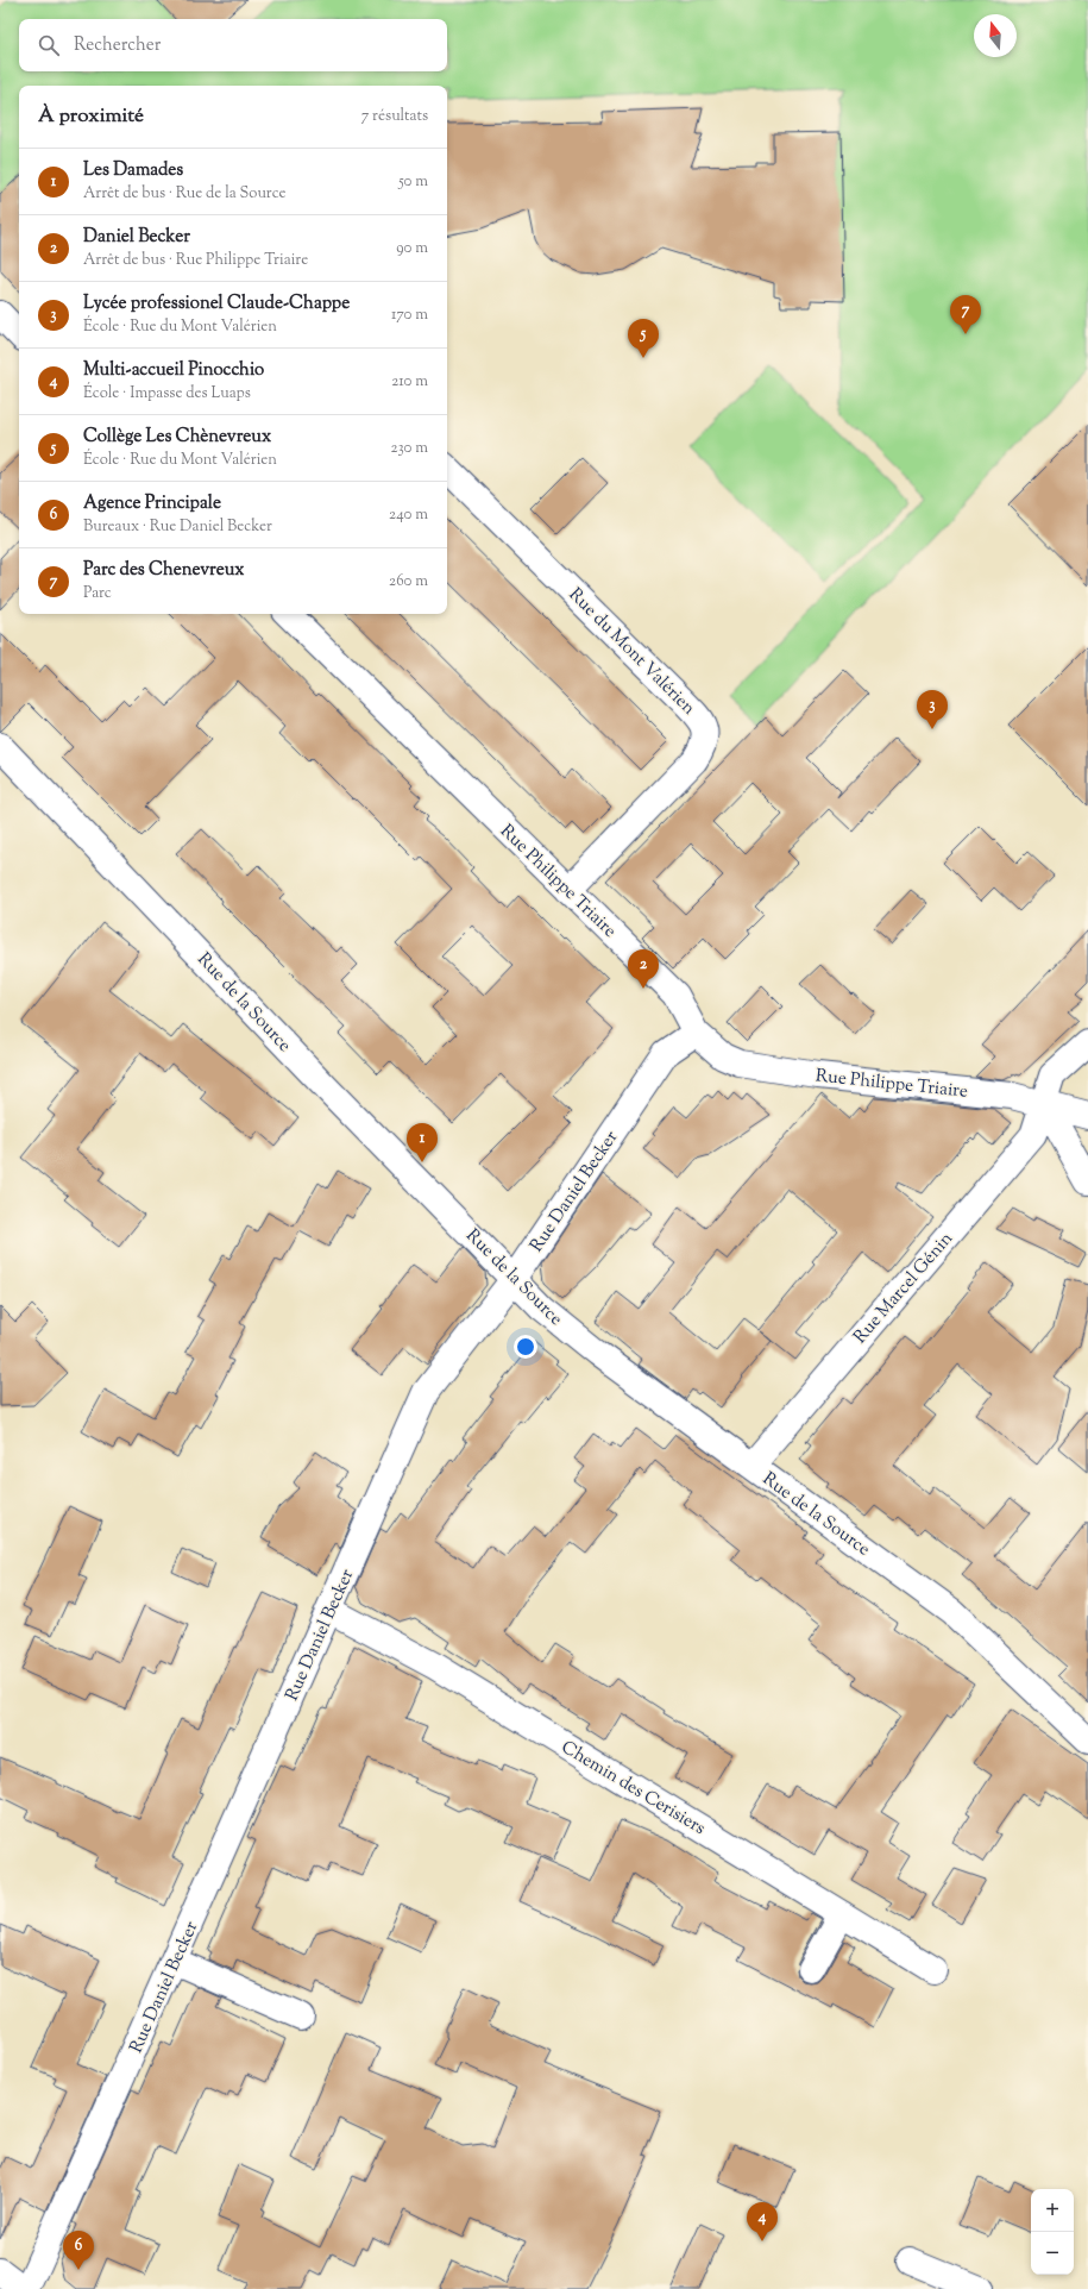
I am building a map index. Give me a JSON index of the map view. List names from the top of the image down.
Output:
{
  "streets": {
    "street": [
      "Rue du Mont Valérien",
      "Rue Philippe Triaire",
      "Rue de la Source",
      "Rue Daniel Becker",
      "Rue Marcel Génin",
      "Chemin des Cerisiers"
    ]
  },
  "crossings": [
    ["Rue du Mont Valérien", "Rue Philippe Triaire"],
    ["Rue Philippe Triaire", "Rue Daniel Becker"],
    ["Rue Philippe Triaire", "Rue Marcel Génin"],
    ["Rue de la Source", "Rue Daniel Becker"],
    ["Rue de la Source", "Rue Marcel Génin"],
    ["Rue Daniel Becker", "Chemin des Cerisiers"]
  ],
  "north": "top",
  "page": {
    "search": "Rechercher",
    "heading": ["À proximité", "7 résultats"],
    "list": [
      {
        "mark": "1",
        "name": "Les Damades",
        "note": "Arrêt de bus · Rue de la Source",
        "value": "50 m"
      },
      {
        "mark": "2",
        "name": "Daniel Becker",
        "note": "Arrêt de bus · Rue Philippe Triaire",
        "value": "90 m"
      },
      {
        "mark": "3",
        "name": "Lycée professionel Claude-Chappe",
        "note": "École · Rue du Mont Valérien",
        "value": "170 m"
      },
      {
        "mark": "4",
        "name": "Multi-accueil Pinocchio",
        "note": "École · Impasse des Luaps",
        "value": "210 m"
      },
      {
        "mark": "5",
        "name": "Collège Les Chènevreux",
        "note": "École · Rue du Mont Valérien",
        "value": "230 m"
      },
      {
        "mark": "6",
        "name": "Agence Principale",
        "note": "Bureaux · Rue Daniel Becker",
        "value": "240 m"
      },
      {
        "mark": "7",
        "name": "Parc des Chenevreux",
        "note": "Parc",
        "value": "260 m"
      }
    ],
    "pins": [
      "7",
      "5",
      "3",
      "2",
      "1",
      "4",
      "6"
    ],
    "map_buttons": ["+", "−"]
  }
}
